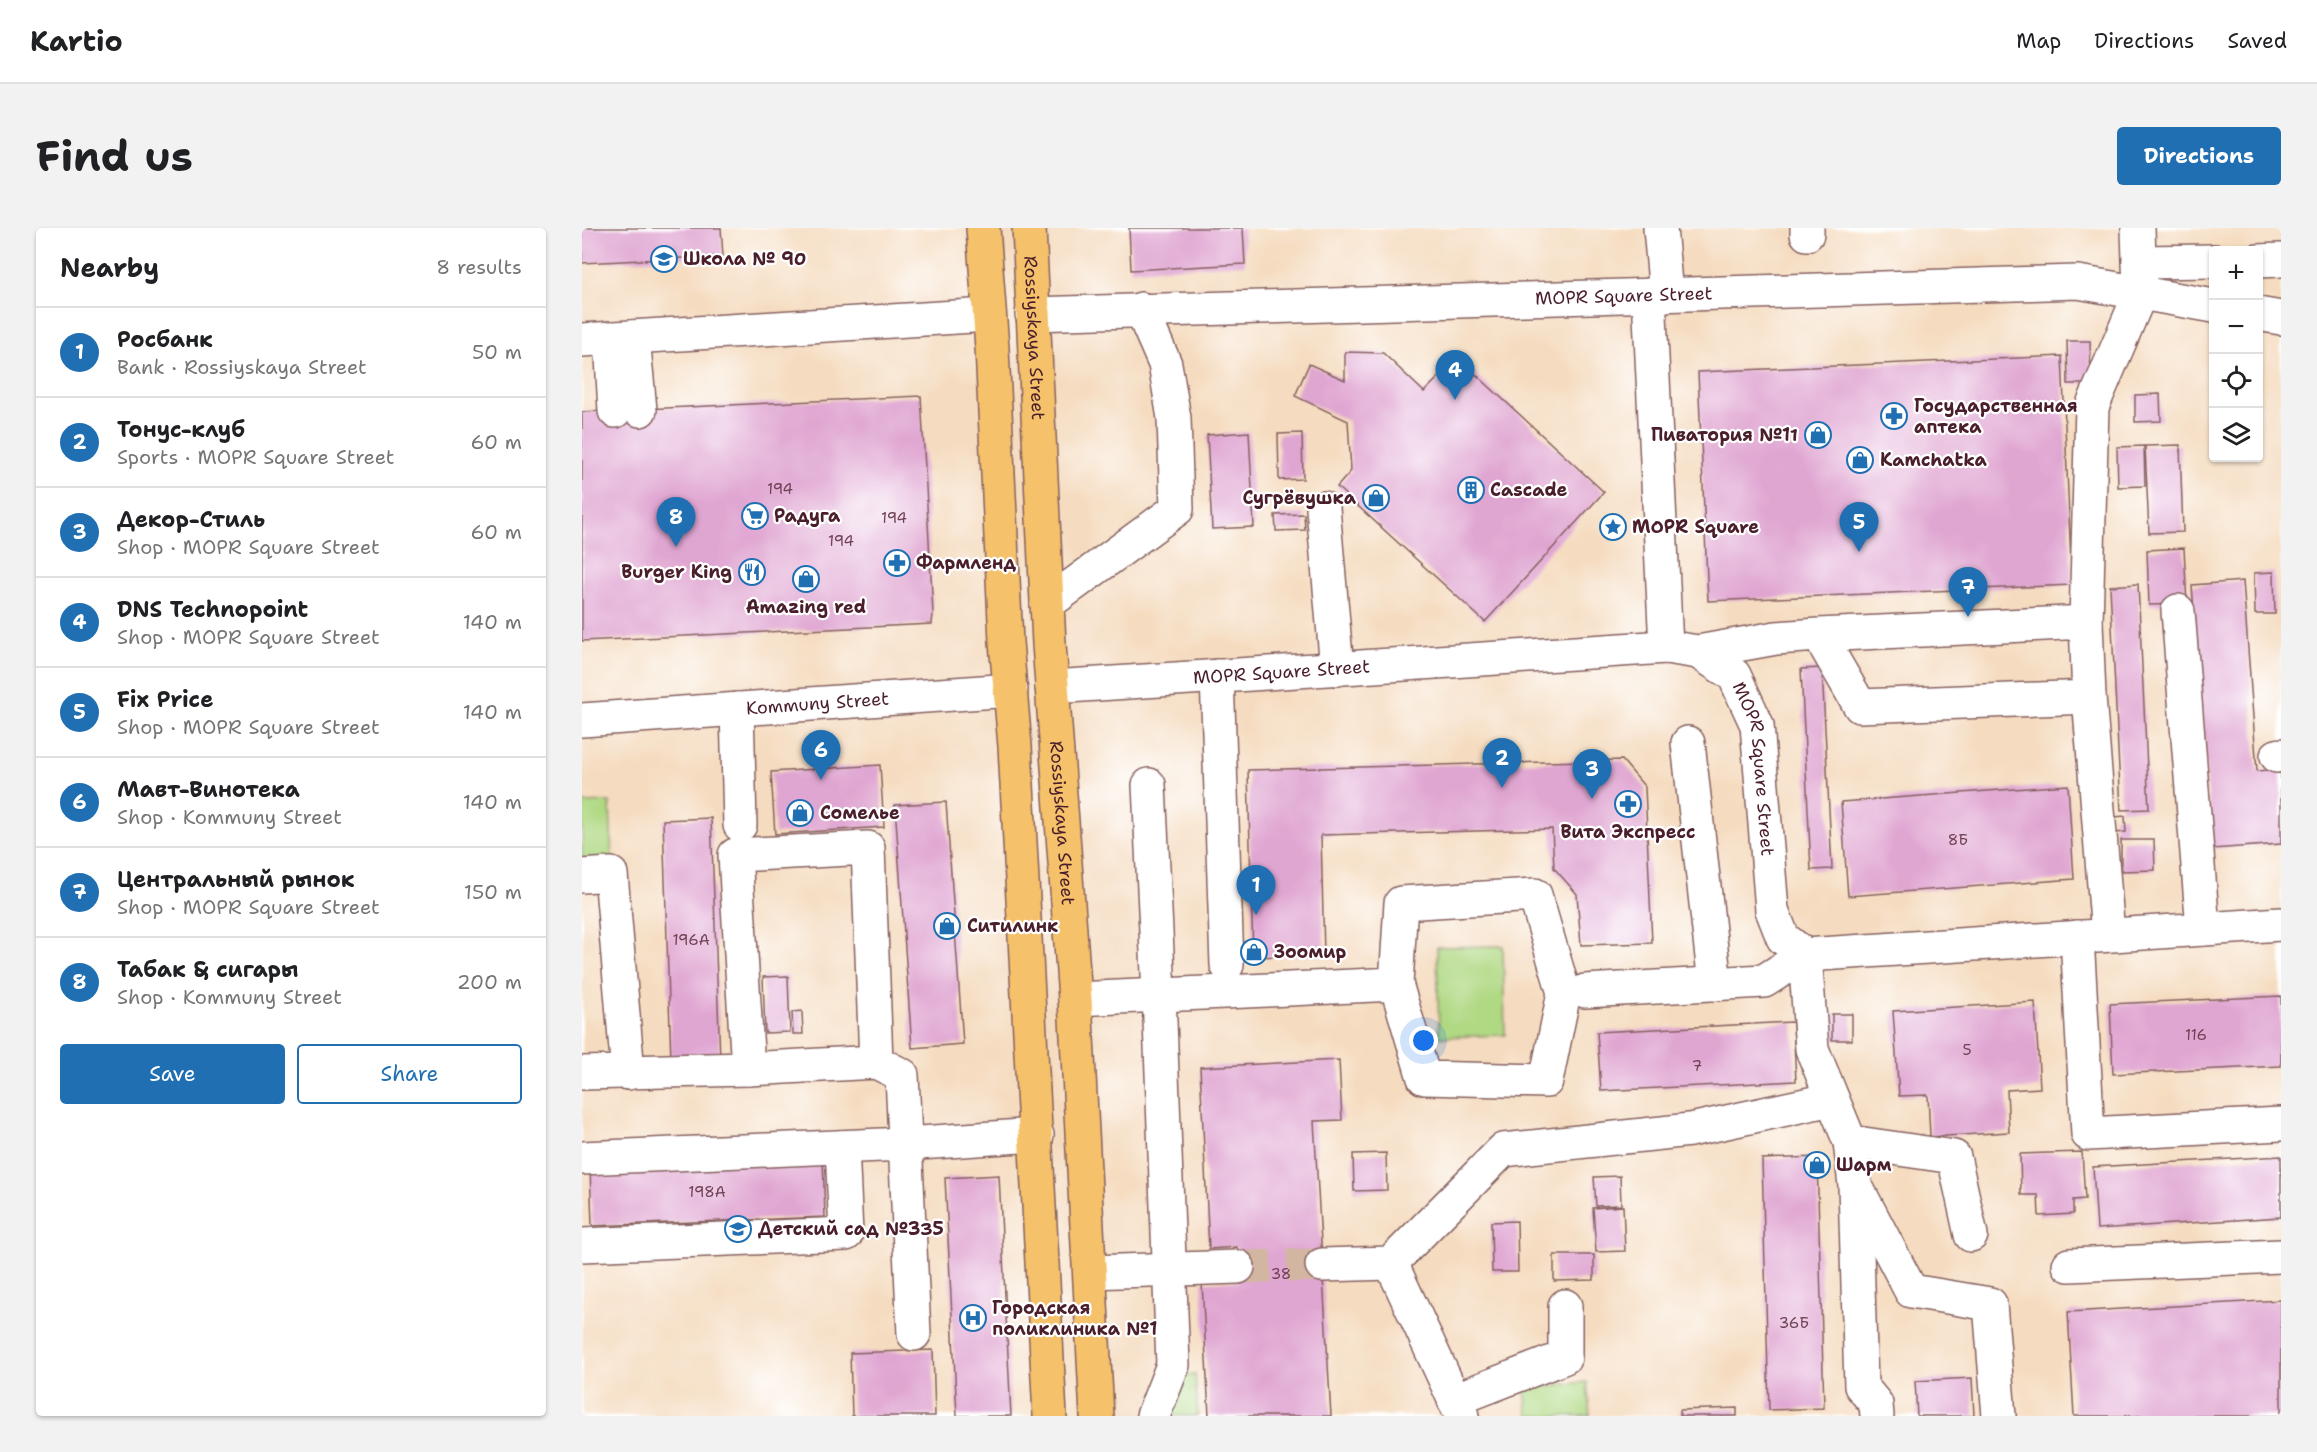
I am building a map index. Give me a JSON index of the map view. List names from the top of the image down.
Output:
{
  "streets": {
    "main road": ["Rossiyskaya Street", "Kommuny Street"],
    "street": ["MOPR Square Street"]
  },
  "crossings": [
    ["MOPR Square Street", "Rossiyskaya Street"],
    ["MOPR Square Street", "Kommuny Street"],
    ["Rossiyskaya Street", "Kommuny Street"]
  ],
  "places": {
    "school or university": ["Школа № 90", "Детский сад №335"],
    "pharmacy": ["Государственная аптека", "Фармленд", "Вита Экспресс"],
    "shop": [
      "Пиватория №11",
      "Kamchatka",
      "Сугрёвушка",
      "Amazing red",
      "Сомелье",
      "Ситилинк",
      "Зоомир",
      "Шарм"
    ],
    "building": ["Cascade"],
    "supermarket": ["Радуга"],
    "place": ["MOPR Square"],
    "restaurant": ["Burger King"],
    "hospital": ["Городская поликлиника №1"]
  },
  "house_numbers": [
    "194",
    "194",
    "194",
    "8Б",
    "196А",
    "116",
    "5",
    "7",
    "198А",
    "38",
    "36Б"
  ],
  "page": {
    "header": "Kartio",
    "nav": ["Map", "Directions", "Saved"],
    "buttons": [
      "Directions",
      ["Save", "Share"]
    ],
    "title": "Find us",
    "heading": ["Nearby", "8 results"],
    "map_buttons": ["+", "−"],
    "list": [
      {
        "mark": "1",
        "name": "Росбанк",
        "note": "Bank · Rossiyskaya Street",
        "value": "50 m"
      },
      {
        "mark": "2",
        "name": "Тонус-клуб",
        "note": "Sports · MOPR Square Street",
        "value": "60 m"
      },
      {
        "mark": "3",
        "name": "Декор-Стиль",
        "note": "Shop · MOPR Square Street",
        "value": "60 m"
      },
      {
        "mark": "4",
        "name": "DNS Technopoint",
        "note": "Shop · MOPR Square Street",
        "value": "140 m"
      },
      {
        "mark": "5",
        "name": "Fix Price",
        "note": "Shop · MOPR Square Street",
        "value": "140 m"
      },
      {
        "mark": "6",
        "name": "Мавт-Винотека",
        "note": "Shop · Kommuny Street",
        "value": "140 m"
      },
      {
        "mark": "7",
        "name": "Центральный рынок",
        "note": "Shop · MOPR Square Street",
        "value": "150 m"
      },
      {
        "mark": "8",
        "name": "Табак & сигары",
        "note": "Shop · Kommuny Street",
        "value": "200 m"
      }
    ],
    "pins": [
      "4",
      "8",
      "5",
      "7",
      "6",
      "2",
      "3",
      "1"
    ]
  }
}
